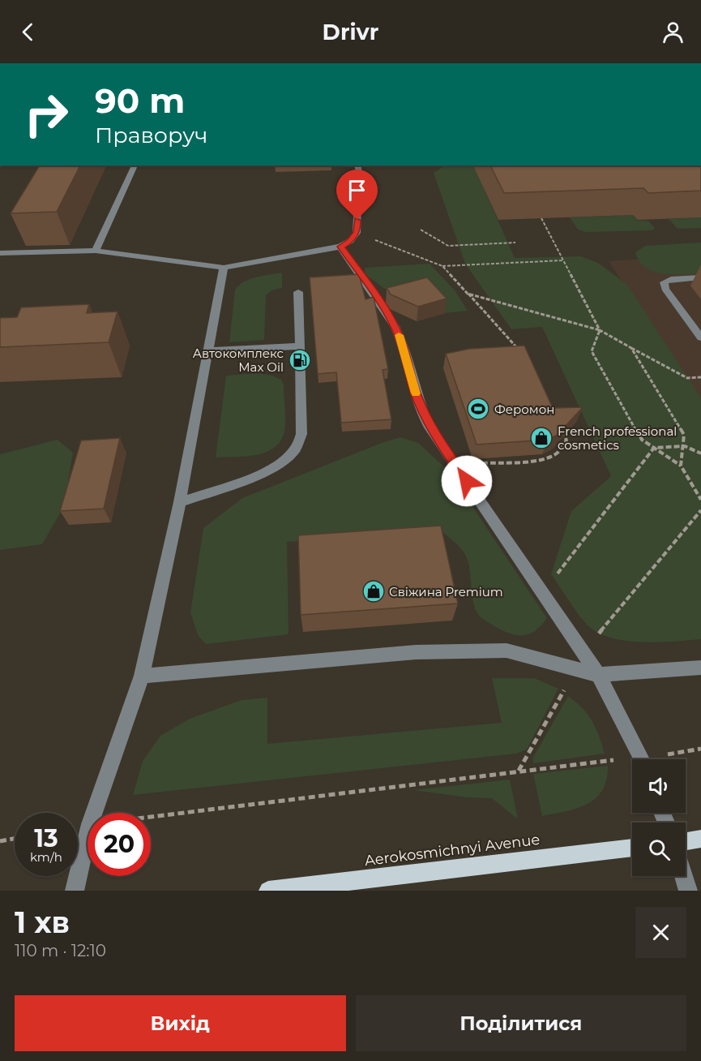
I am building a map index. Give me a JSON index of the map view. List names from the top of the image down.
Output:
{
  "streets": {
    "main road": ["Aerokosmichnyi Avenue"]
  },
  "places": {
    "fuel station": ["Автокомплекс Max Oil"],
    "sports": ["Феромон"],
    "shop": ["French professional cosmetics", "Свіжина Premium"]
  },
  "page": {
    "header": "Drivr",
    "turn": ["90 m", "Праворуч"],
    "speed": "13 km/h",
    "limit": "20",
    "heading": ["1 хв", "110 m · 12:10"],
    "buttons": ["Вихід", "Поділитися"]
  }
}
